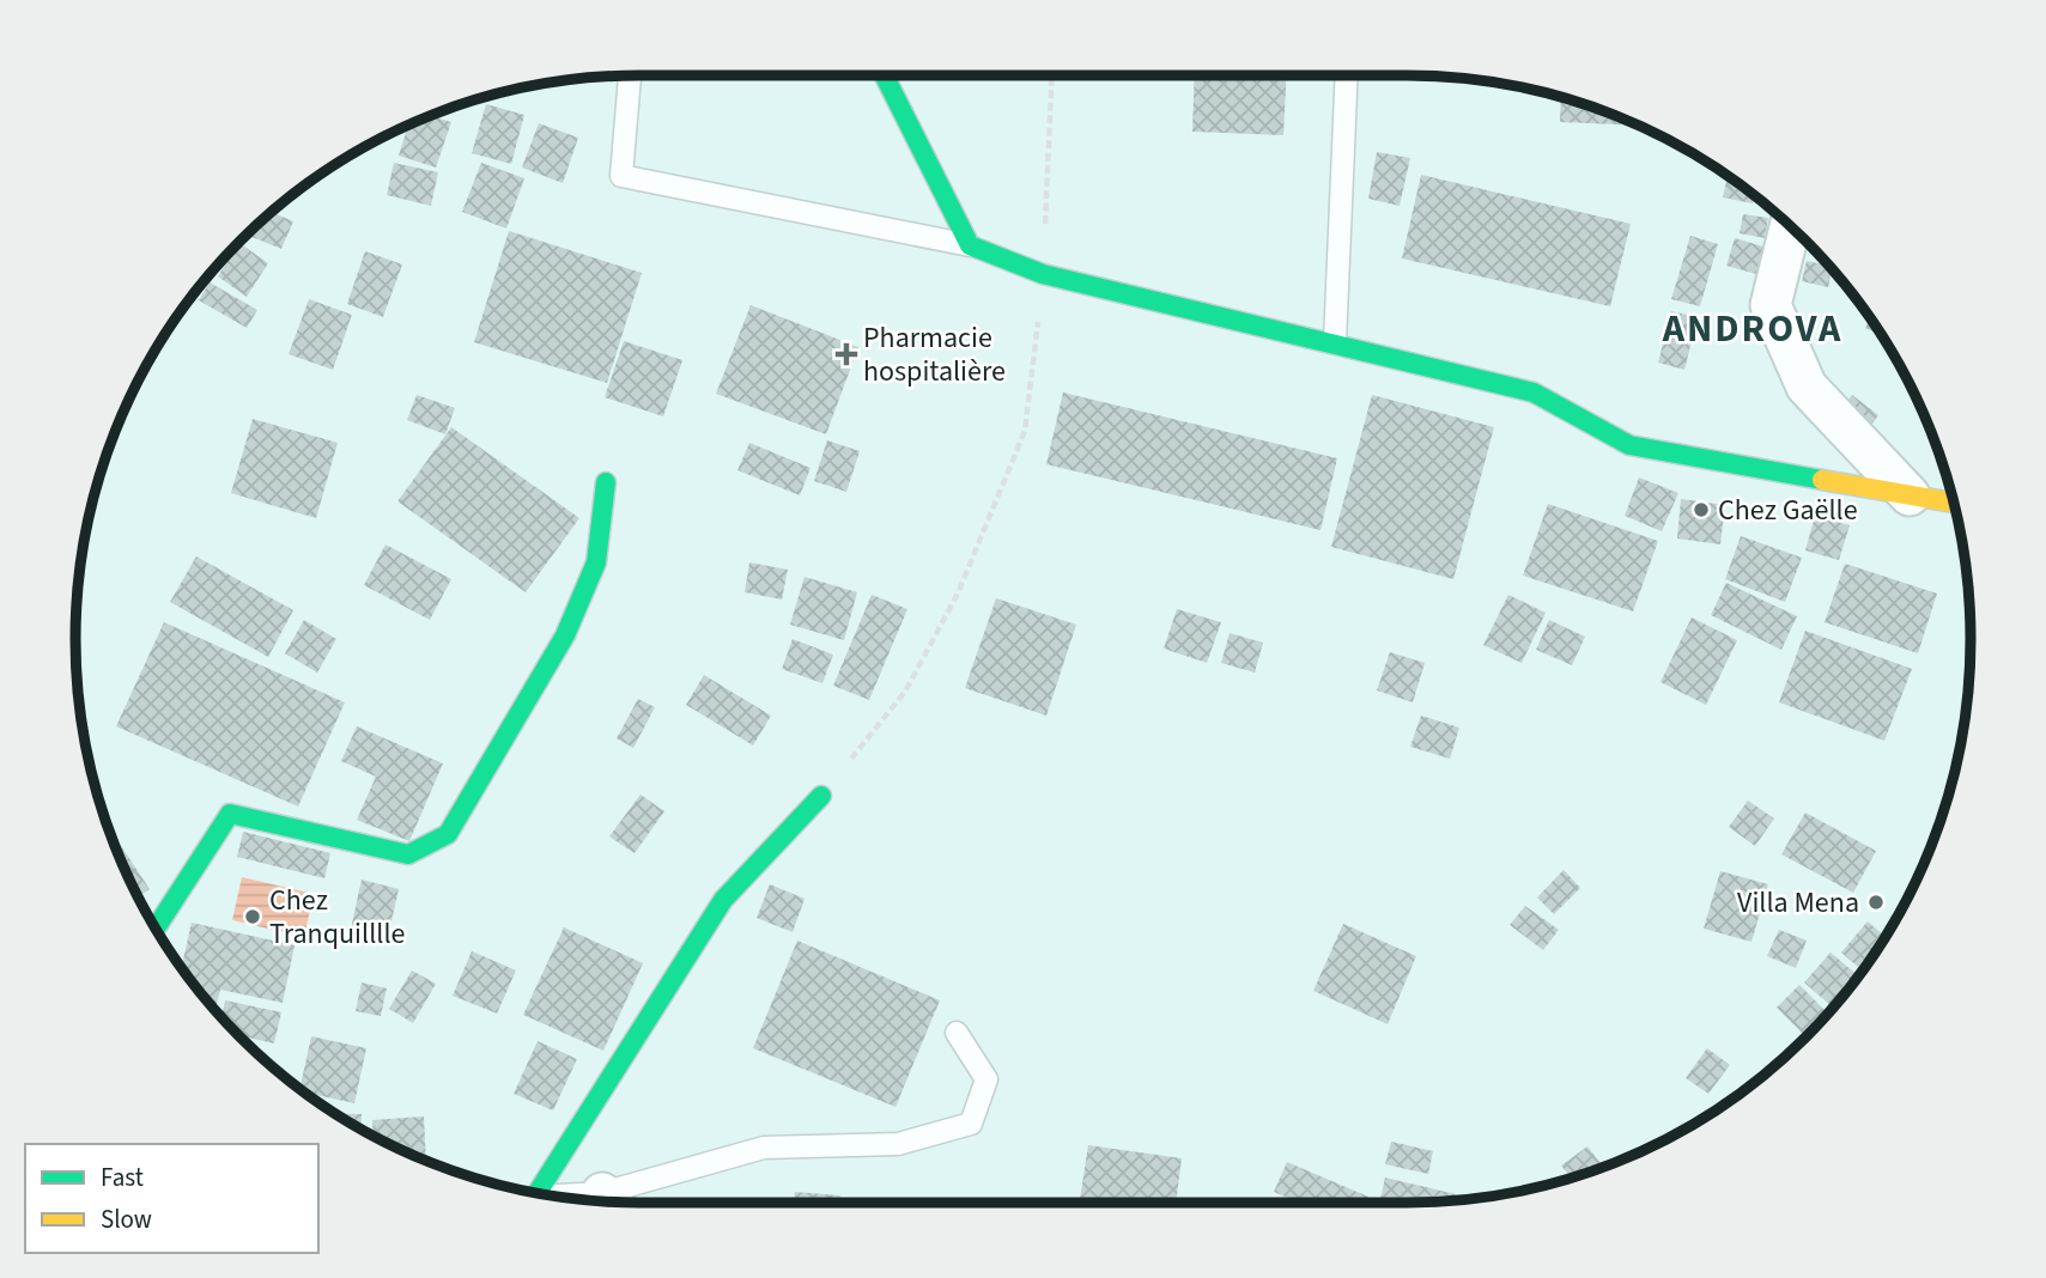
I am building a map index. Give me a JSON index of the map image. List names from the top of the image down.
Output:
{
  "districts": ["ANDROVA"],
  "places": {
    "health": ["Pharmacie hospitalière"],
    "other": ["Chez Gaëlle", "Villa Mena", "Chez Tranquilllle"]
  },
  "legend": ["Fast", "Slow"]
}
